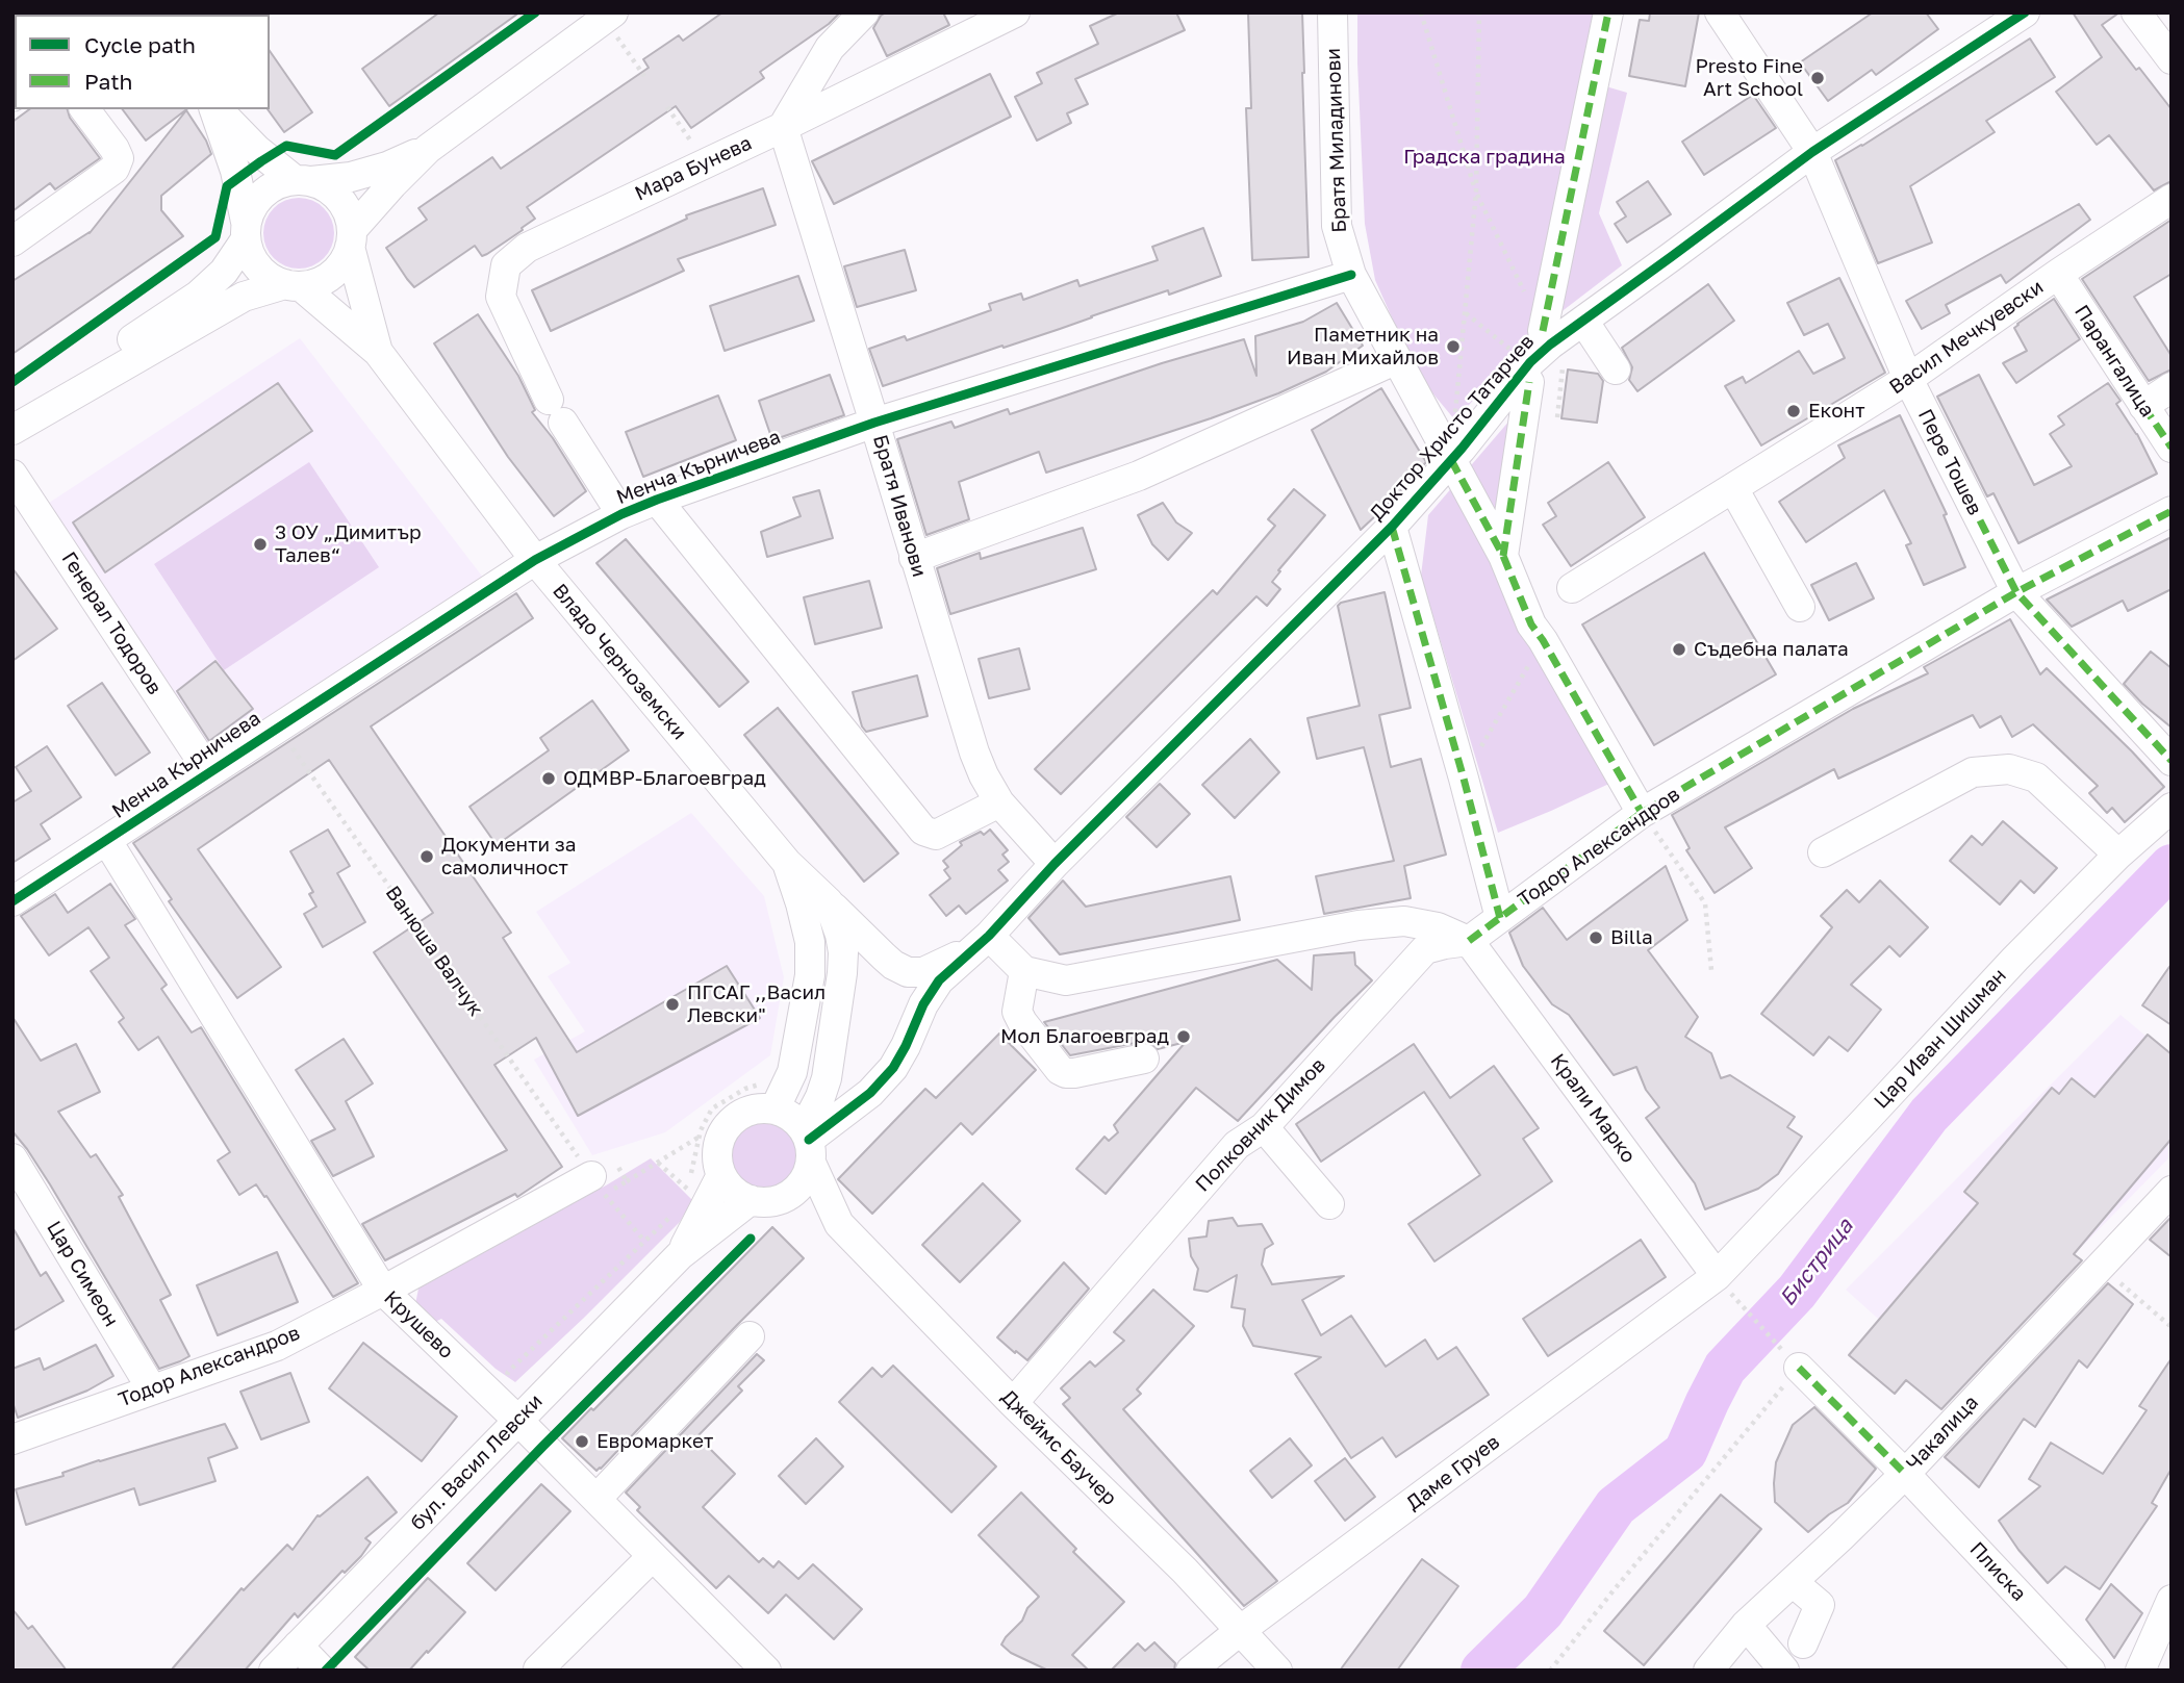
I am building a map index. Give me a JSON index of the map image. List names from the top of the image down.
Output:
{
  "streets": {
    "street": [
      "Братя Миладинови",
      "Мара Бунева",
      "Васил Мечкуевски",
      "Парангалица",
      "Доктор Христо Татарчев",
      "Пере Тошев",
      "Менча Кърничева",
      "Братя Иванови",
      "Генерал Тодоров",
      "Владо Черноземски",
      "Тодор Александров",
      "Цар Иван Шишман",
      "Крали Марко",
      "Полковник Димов",
      "Цар Симеон",
      "Крушево",
      "Чакалица",
      "Джеймс Баучер",
      "бул. Васил Левски",
      "Даме Груев",
      "Плиска"
    ],
    "path": ["Ванюша Валчук"]
  },
  "crossings": [
    ["Братя Миладинови", "Доктор Христо Татарчев"],
    ["Братя Миладинови", "Менча Кърничева"],
    ["Мара Бунева", "Менча Кърничева"],
    ["Мара Бунева", "Братя Иванови"],
    ["Васил Мечкуевски", "Парангалица"],
    ["Васил Мечкуевски", "Пере Тошев"],
    ["Доктор Христо Татарчев", "Пере Тошев"],
    ["Доктор Христо Татарчев", "Братя Иванови"],
    ["Доктор Христо Татарчев", "Владо Черноземски"],
    ["Пере Тошев", "Тодор Александров"],
    ["Менча Кърничева", "Братя Иванови"],
    ["Менча Кърничева", "Генерал Тодоров"],
    ["Менча Кърничева", "Владо Черноземски"],
    ["Менча Кърничева", "Ванюша Валчук"],
    ["Менча Кърничева", "Крушево"],
    ["Тодор Александров", "Ванюша Валчук"],
    ["Тодор Александров", "Крали Марко"],
    ["Тодор Александров", "Полковник Димов"],
    ["Тодор Александров", "Цар Симеон"],
    ["Тодор Александров", "Крушево"],
    ["Цар Иван Шишман", "Крали Марко"],
    ["Цар Иван Шишман", "Даме Груев"],
    ["Крали Марко", "Полковник Димов"],
    ["Крали Марко", "Даме Груев"],
    ["Полковник Димов", "Джеймс Баучер"],
    ["Крушево", "бул. Васил Левски"],
    ["Чакалица", "Плиска"],
    ["Джеймс Баучер", "Даме Груев"]
  ],
  "water": ["Бистрица"],
  "parks": ["Градска градина"],
  "places": [
    "Presto Fine Art School",
    "Паметник на Иван Михайлов",
    "Еконт",
    "3 ОУ „Димитър Талев“",
    "Съдебна палата",
    "ОДМВР-Благоевград",
    "Документи за самоличност",
    "Billa",
    "ПГСАГ ,,Васил Левски\"",
    "Мол Благоевград",
    "Евромаркет"
  ],
  "legend": ["Cycle path", "Path"]
}
